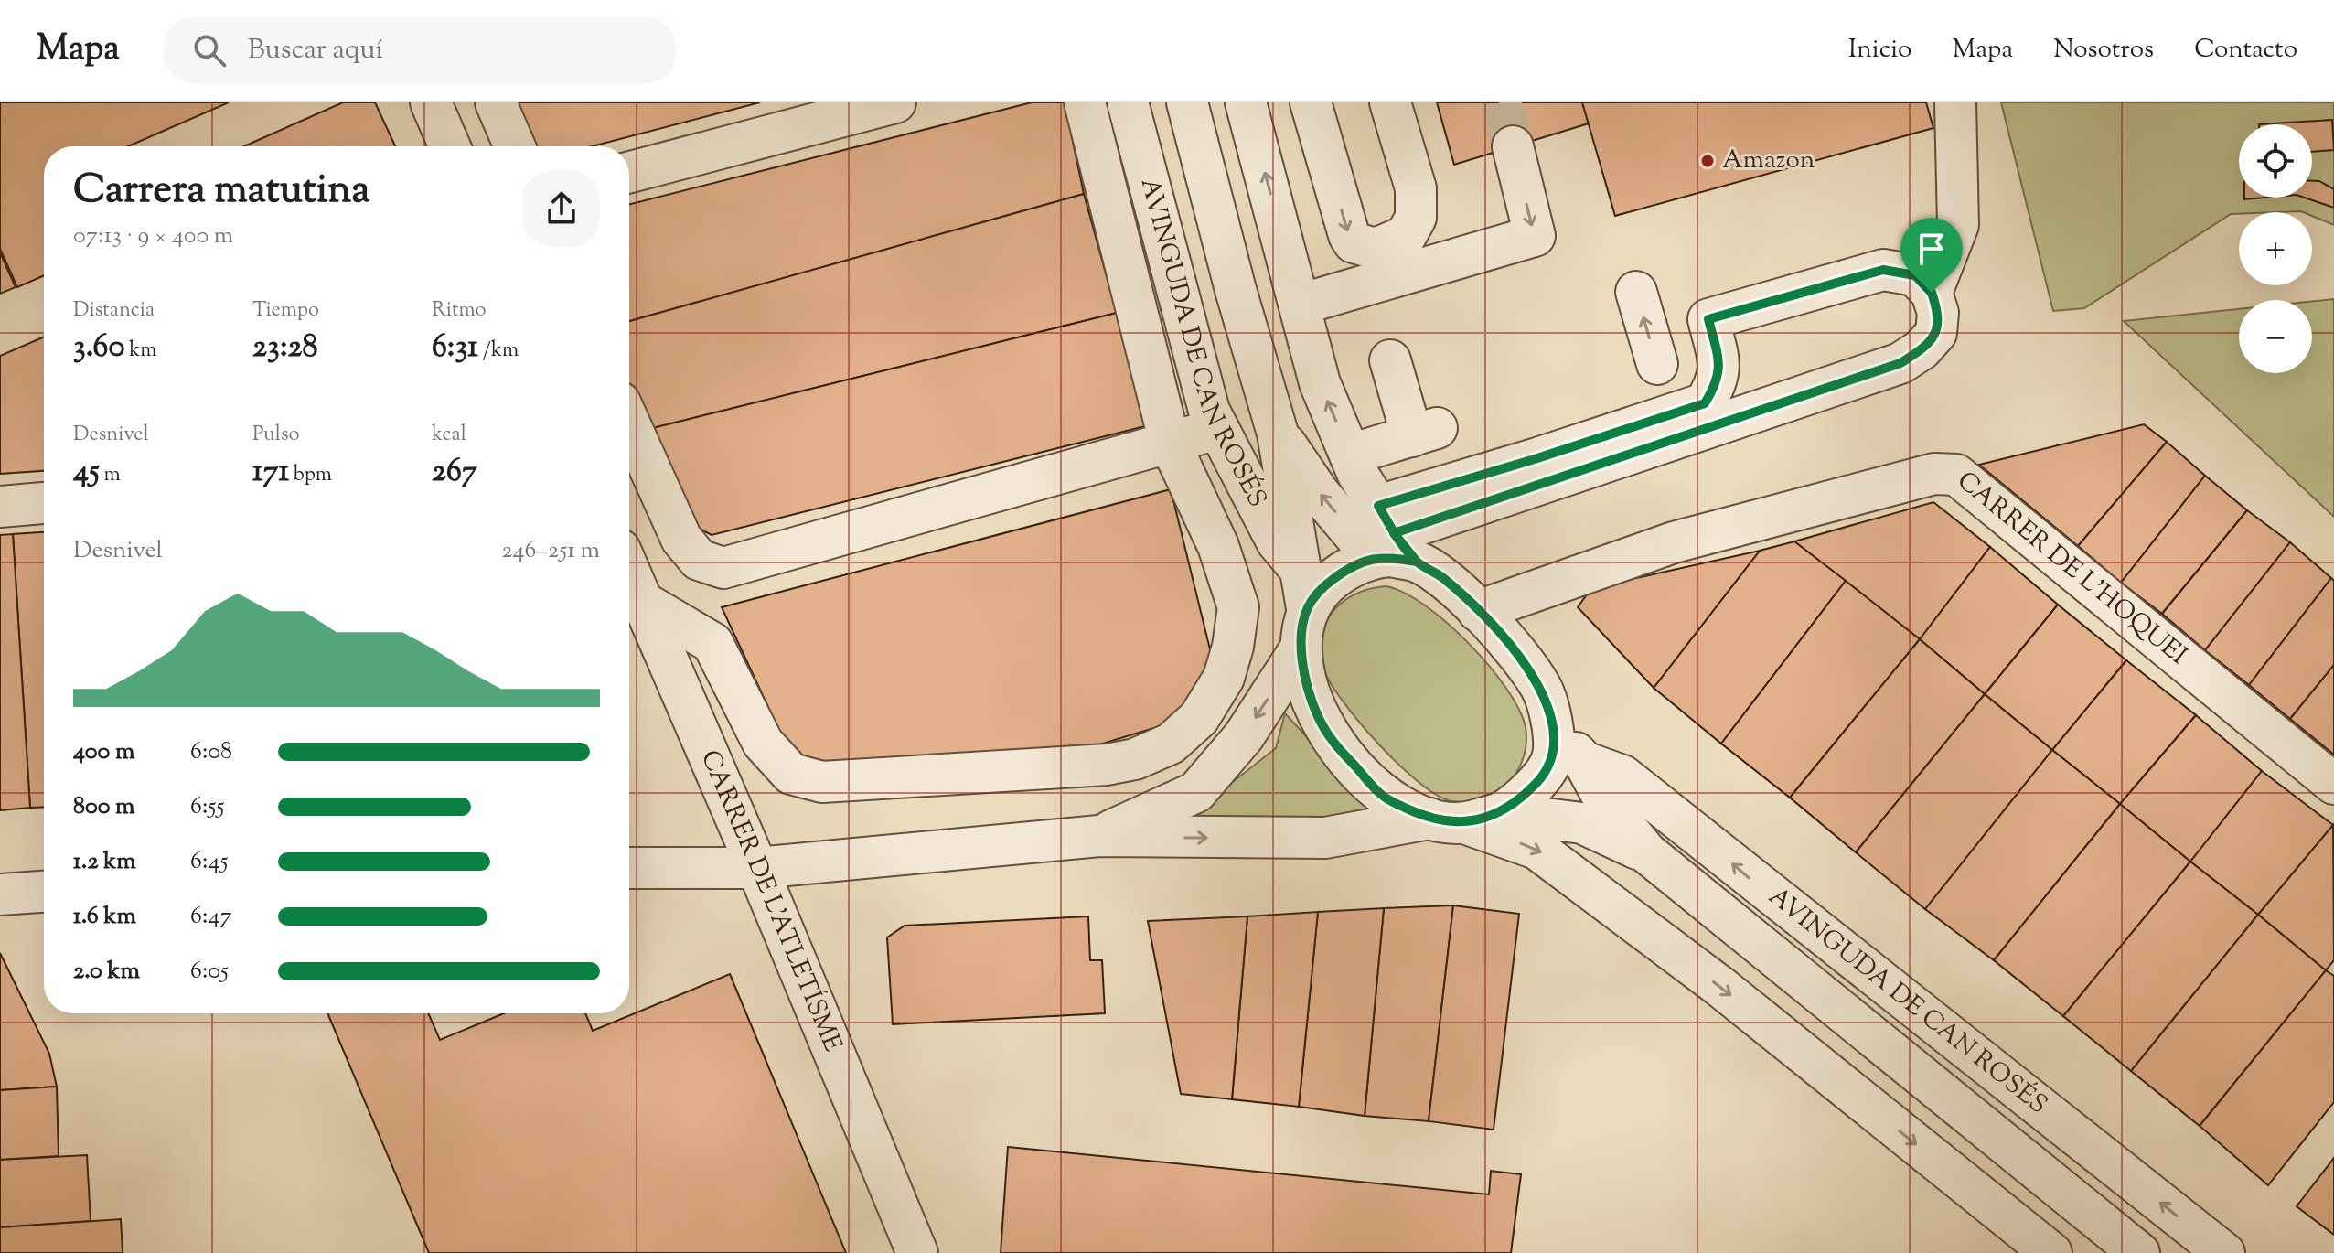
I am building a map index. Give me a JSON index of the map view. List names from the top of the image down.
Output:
{
  "streets": {
    "street": ["AVINGUDA DE CAN ROSÉS", "CARRER DE L'HOQUEI", "CARRER DE L'ATLETÍSME"]
  },
  "crossings": [
    ["AVINGUDA DE CAN ROSÉS", "CARRER DE L'HOQUEI"]
  ],
  "places": ["Amazon"],
  "page": {
    "header": "Mapa",
    "search": "Buscar aquí",
    "nav": [
      "Inicio",
      "Mapa",
      "Nosotros",
      "Contacto"
    ],
    "map_buttons": ["+", "−"],
    "heading": ["Carrera matutina", "07:13 · 9 × 400 m"],
    "stats": [
      ["Distancia", "3.60 km"],
      ["Tiempo", "23:28"],
      ["Ritmo", "6:31 /km"],
      ["Desnivel", "45 m"],
      ["Pulso", "171 bpm"],
      ["kcal", "267"]
    ],
    "chart": ["Desnivel", "246–251 m"],
    "list": [
      {
        "name": "400 m",
        "note": "6:08"
      },
      {
        "name": "800 m",
        "note": "6:55"
      },
      {
        "name": "1.2 km",
        "note": "6:45"
      },
      {
        "name": "1.6 km",
        "note": "6:47"
      },
      {
        "name": "2.0 km",
        "note": "6:05"
      }
    ]
  }
}
